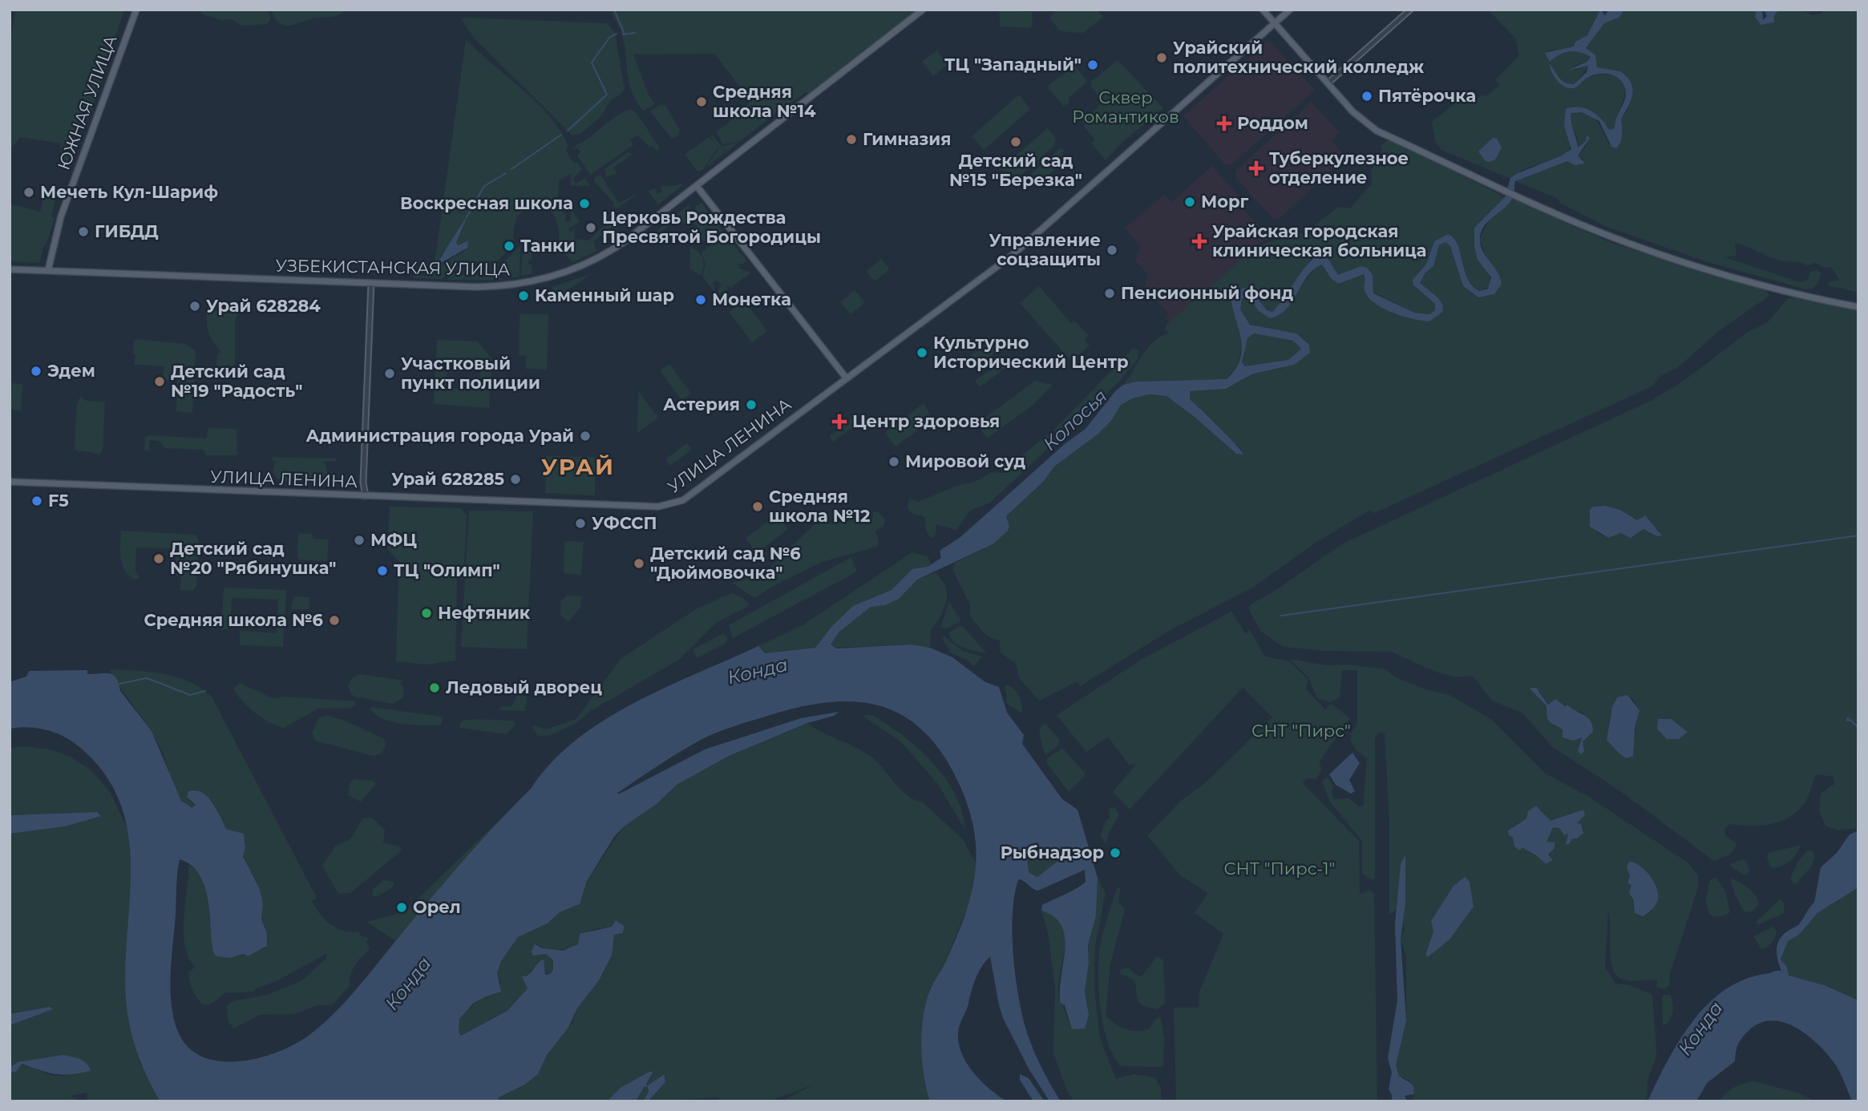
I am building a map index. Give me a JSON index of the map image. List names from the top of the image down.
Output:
{
  "streets": {
    "main road": ["ЮЖНАЯ УЛИЦА", "УЗБЕКИСТАНСКАЯ УЛИЦА", "УЛИЦА ЛЕНИНА"]
  },
  "crossings": [
    ["ЮЖНАЯ УЛИЦА", "УЗБЕКИСТАНСКАЯ УЛИЦА"]
  ],
  "districts": ["УРАЙ"],
  "water": ["Колосья", "Конда"],
  "parks": ["Сквер Романтиков", "СНТ \"Пирс\"", "СНТ \"Пирс-1\""],
  "places": {
    "other": [
      "Урайский политехнический колледж",
      "ТЦ \"Западный\"",
      "Пятёрочка",
      "Средняя школа №14",
      "Гимназия",
      "Детский сад №15 \"Березка\"",
      "Мечеть Кул-Шариф",
      "Морг",
      "Воскресная школа",
      "Церковь Рождества Пресвятой Богородицы",
      "ГИБДД",
      "Танки",
      "Управление соцзащиты",
      "Пенсионный фонд",
      "Каменный шар",
      "Монетка",
      "Урай 628284",
      "Культурно Исторический Центр",
      "Эдем",
      "Участковый пункт полиции",
      "Детский сад №19 \"Радость\"",
      "Астерия",
      "Администрация города Урай",
      "Мировой суд",
      "Урай 628285",
      "F5",
      "Средняя школа №12",
      "УФССП",
      "МФЦ",
      "Детский сад №20 \"Рябинушка\"",
      "Детский сад №6 \"Дюймовочка\"",
      "ТЦ \"Олимп\"",
      "Нефтяник",
      "Средняя школа №6",
      "Ледовый дворец",
      "Рыбнадзор",
      "Орел"
    ],
    "health": [
      "Роддом",
      "Туберкулезное отделение",
      "Урайская городская клиническая больница",
      "Центр здоровья"
    ]
  }
}
